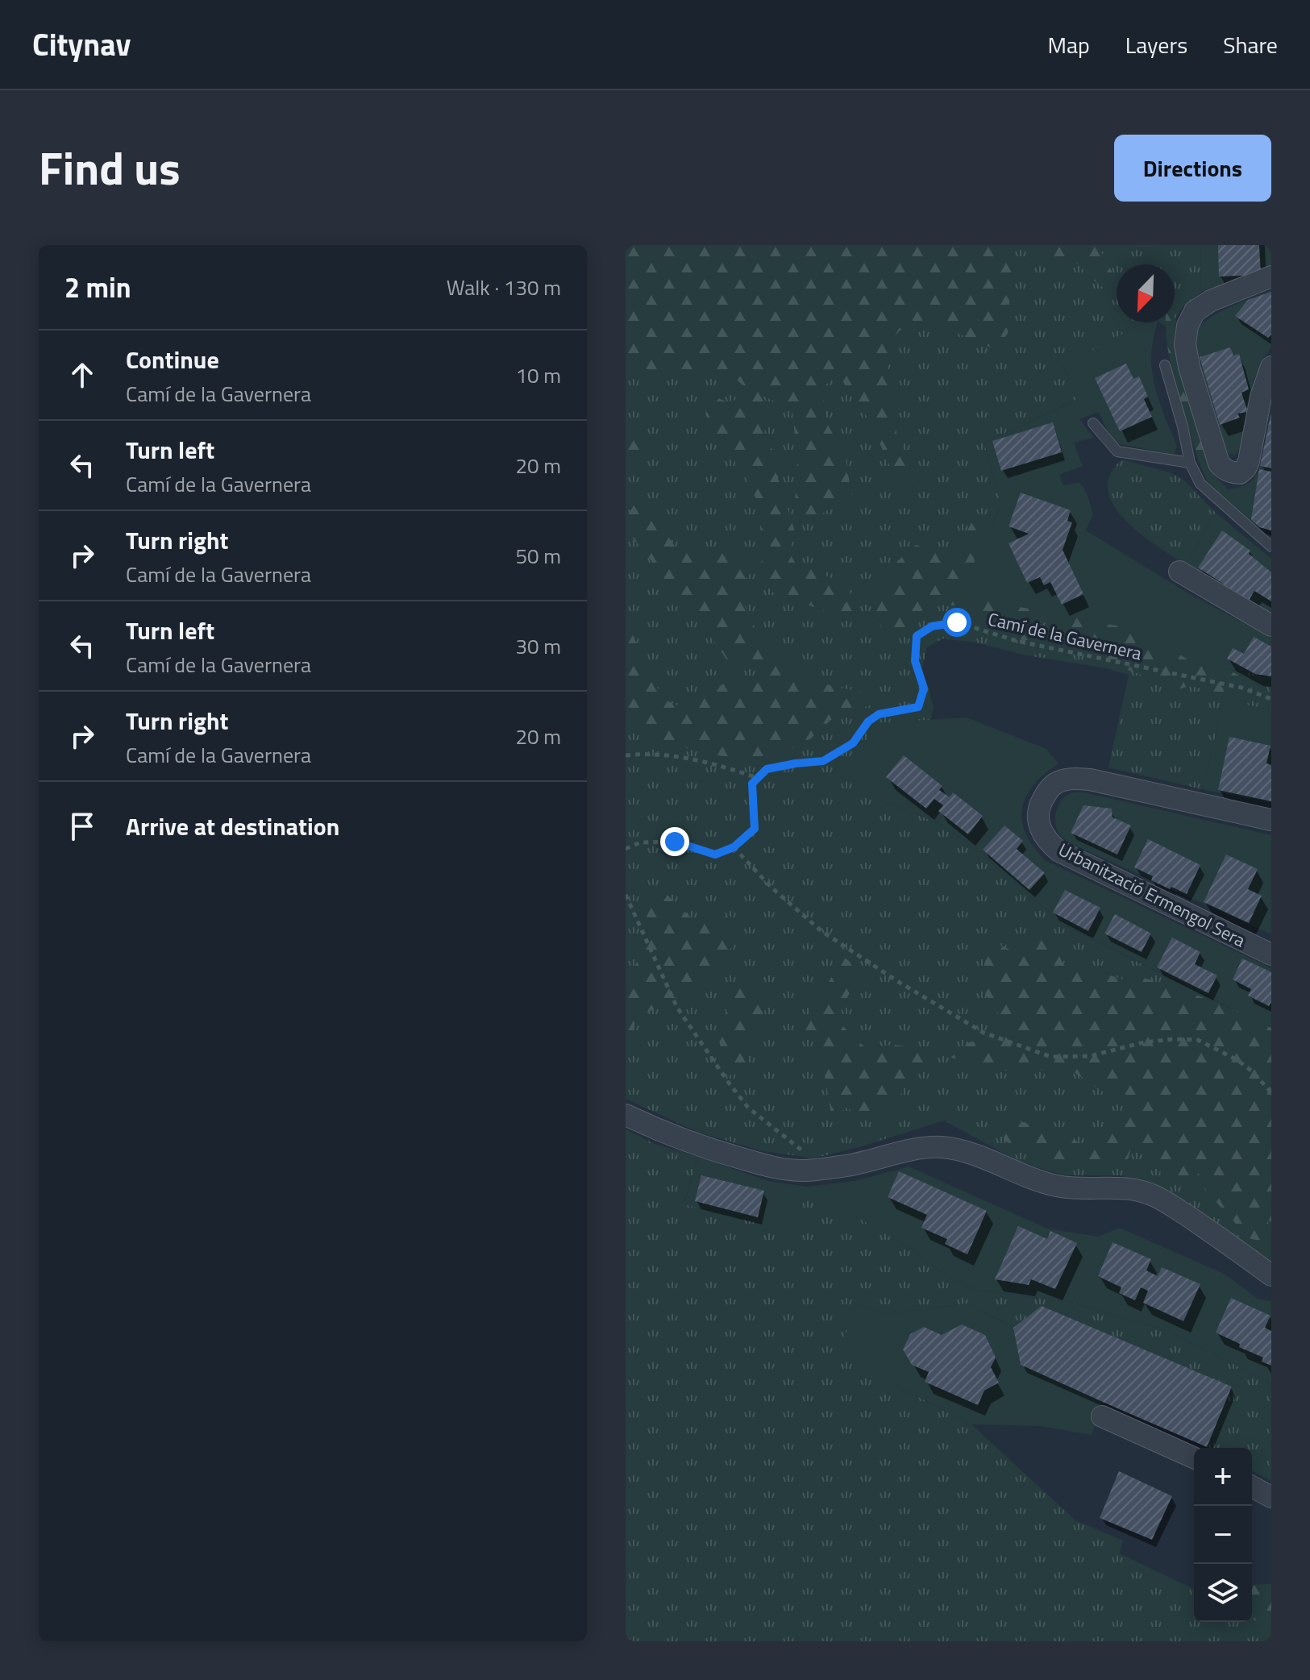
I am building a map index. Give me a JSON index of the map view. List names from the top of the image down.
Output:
{
  "streets": {
    "street": ["Urbanització Ermengol Sera"],
    "path": ["Camí de la Gavernera"]
  },
  "north": "bottom left",
  "page": {
    "header": "Citynav",
    "nav": ["Map", "Layers", "Share"],
    "title": "Find us",
    "buttons": "Directions",
    "heading": ["2 min", "Walk · 130 m"],
    "list": [
      ["Continue", "Camí de la Gavernera", "10 m"],
      ["Turn left", "Camí de la Gavernera", "20 m"],
      ["Turn right", "Camí de la Gavernera", "50 m"],
      ["Turn left", "Camí de la Gavernera", "30 m"],
      ["Turn right", "Camí de la Gavernera", "20 m"],
      "Arrive at destination"
    ],
    "map_buttons": ["+", "−"]
  }
}
